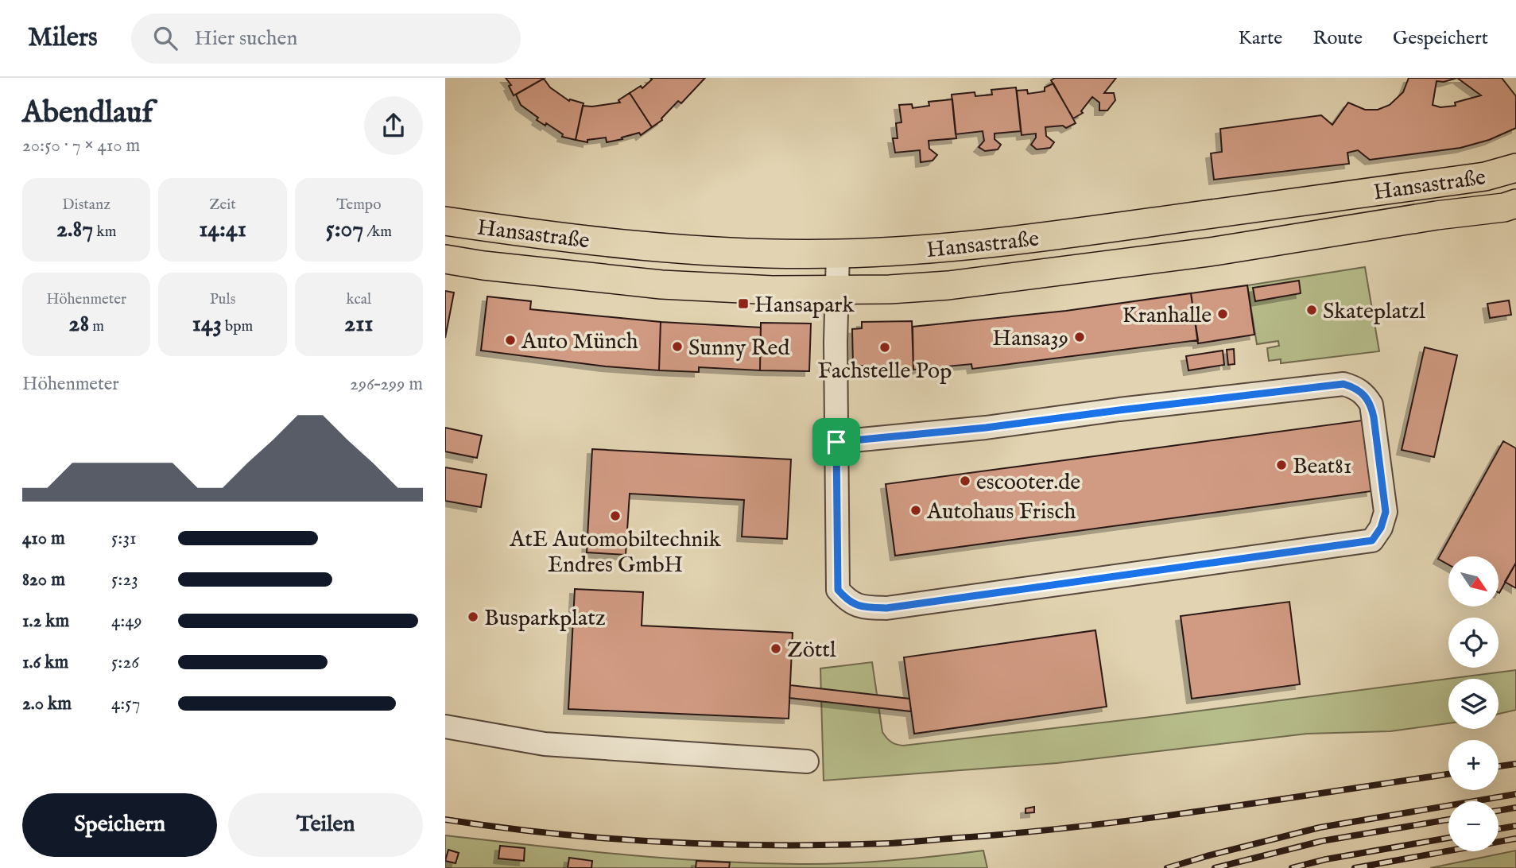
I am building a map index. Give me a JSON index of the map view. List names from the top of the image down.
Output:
{
  "streets": {
    "main road": ["Hansastraße"]
  },
  "places": {
    "transit": ["Hansapark"],
    "other": [
      "Skateplatzl",
      "Kranhalle",
      "Hansa39",
      "Auto Münch",
      "Sunny Red",
      "Fachstelle Pop",
      "Beat81",
      "escooter.de",
      "Autohaus Frisch",
      "AtE Automobiltechnik Endres GmbH",
      "Busparkplatz",
      "Zöttl"
    ]
  },
  "north": "bottom right",
  "page": {
    "header": "Milers",
    "search": "Hier suchen",
    "nav": ["Karte", "Route", "Gespeichert"],
    "heading": ["Abendlauf", "20:50 · 7 × 410 m"],
    "stats": [
      ["Distanz", "2.87 km"],
      ["Zeit", "14:41"],
      ["Tempo", "5:07 /km"],
      ["Höhenmeter", "28 m"],
      ["Puls", "143 bpm"],
      ["kcal", "211"]
    ],
    "chart": ["Höhenmeter", "296–299 m"],
    "list": [
      {
        "name": "410 m",
        "note": "5:31"
      },
      {
        "name": "820 m",
        "note": "5:23"
      },
      {
        "name": "1.2 km",
        "note": "4:49"
      },
      {
        "name": "1.6 km",
        "note": "5:26"
      },
      {
        "name": "2.0 km",
        "note": "4:57"
      }
    ],
    "map_buttons": ["+", "−"],
    "buttons": ["Speichern", "Teilen"]
  }
}
